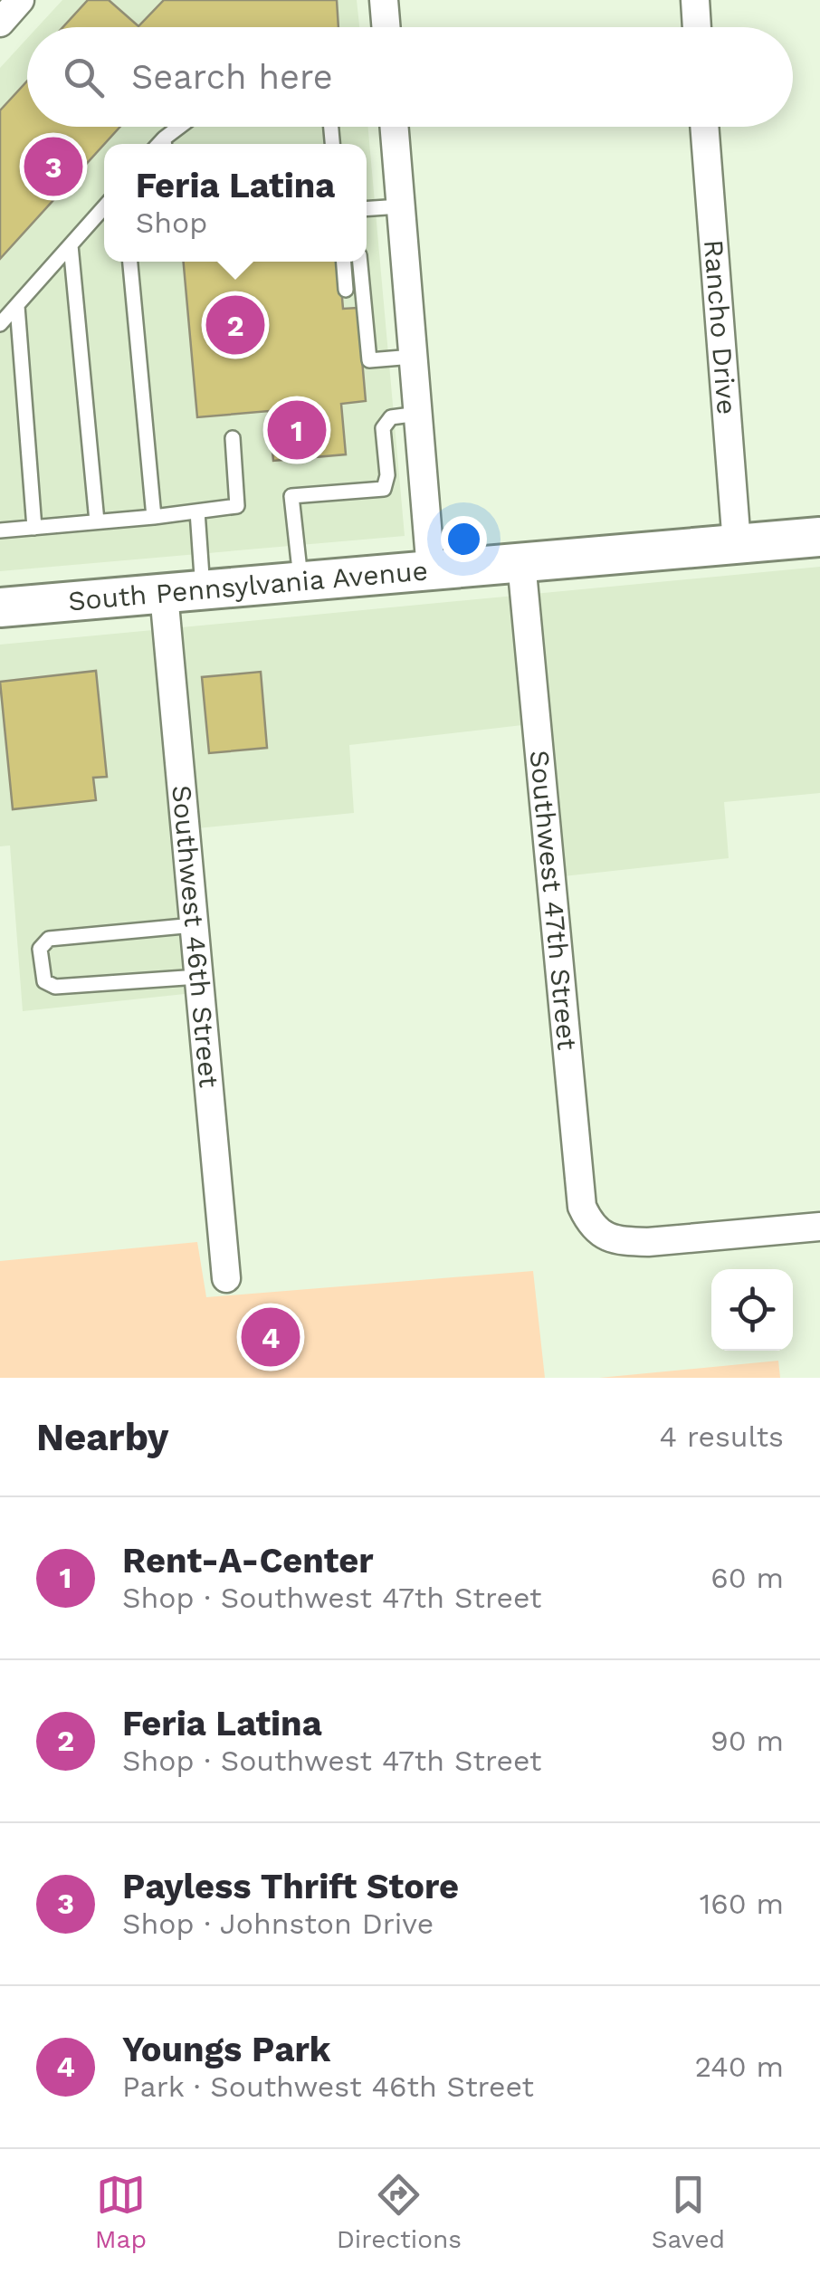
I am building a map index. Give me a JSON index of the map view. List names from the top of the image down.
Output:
{
  "streets": {
    "main road": ["South Pennsylvania Avenue"],
    "street": ["Rancho Drive", "Southwest 47th Street", "Southwest 46th Street"]
  },
  "crossings": [
    ["Rancho Drive", "South Pennsylvania Avenue"],
    ["South Pennsylvania Avenue", "Southwest 47th Street"],
    ["South Pennsylvania Avenue", "Southwest 46th Street"]
  ],
  "page": {
    "search": "Search here",
    "pins": [
      "3",
      "2",
      "1",
      "4"
    ],
    "popup": ["Feria Latina", "Shop"],
    "heading": ["Nearby", "4 results"],
    "list": [
      {
        "mark": "1",
        "name": "Rent-A-Center",
        "note": "Shop · Southwest 47th Street",
        "value": "60 m"
      },
      {
        "mark": "2",
        "name": "Feria Latina",
        "note": "Shop · Southwest 47th Street",
        "value": "90 m"
      },
      {
        "mark": "3",
        "name": "Payless Thrift Store",
        "note": "Shop · Johnston Drive",
        "value": "160 m"
      },
      {
        "mark": "4",
        "name": "Youngs Park",
        "note": "Park · Southwest 46th Street",
        "value": "240 m"
      }
    ],
    "nav": ["Map", "Directions", "Saved"]
  }
}
